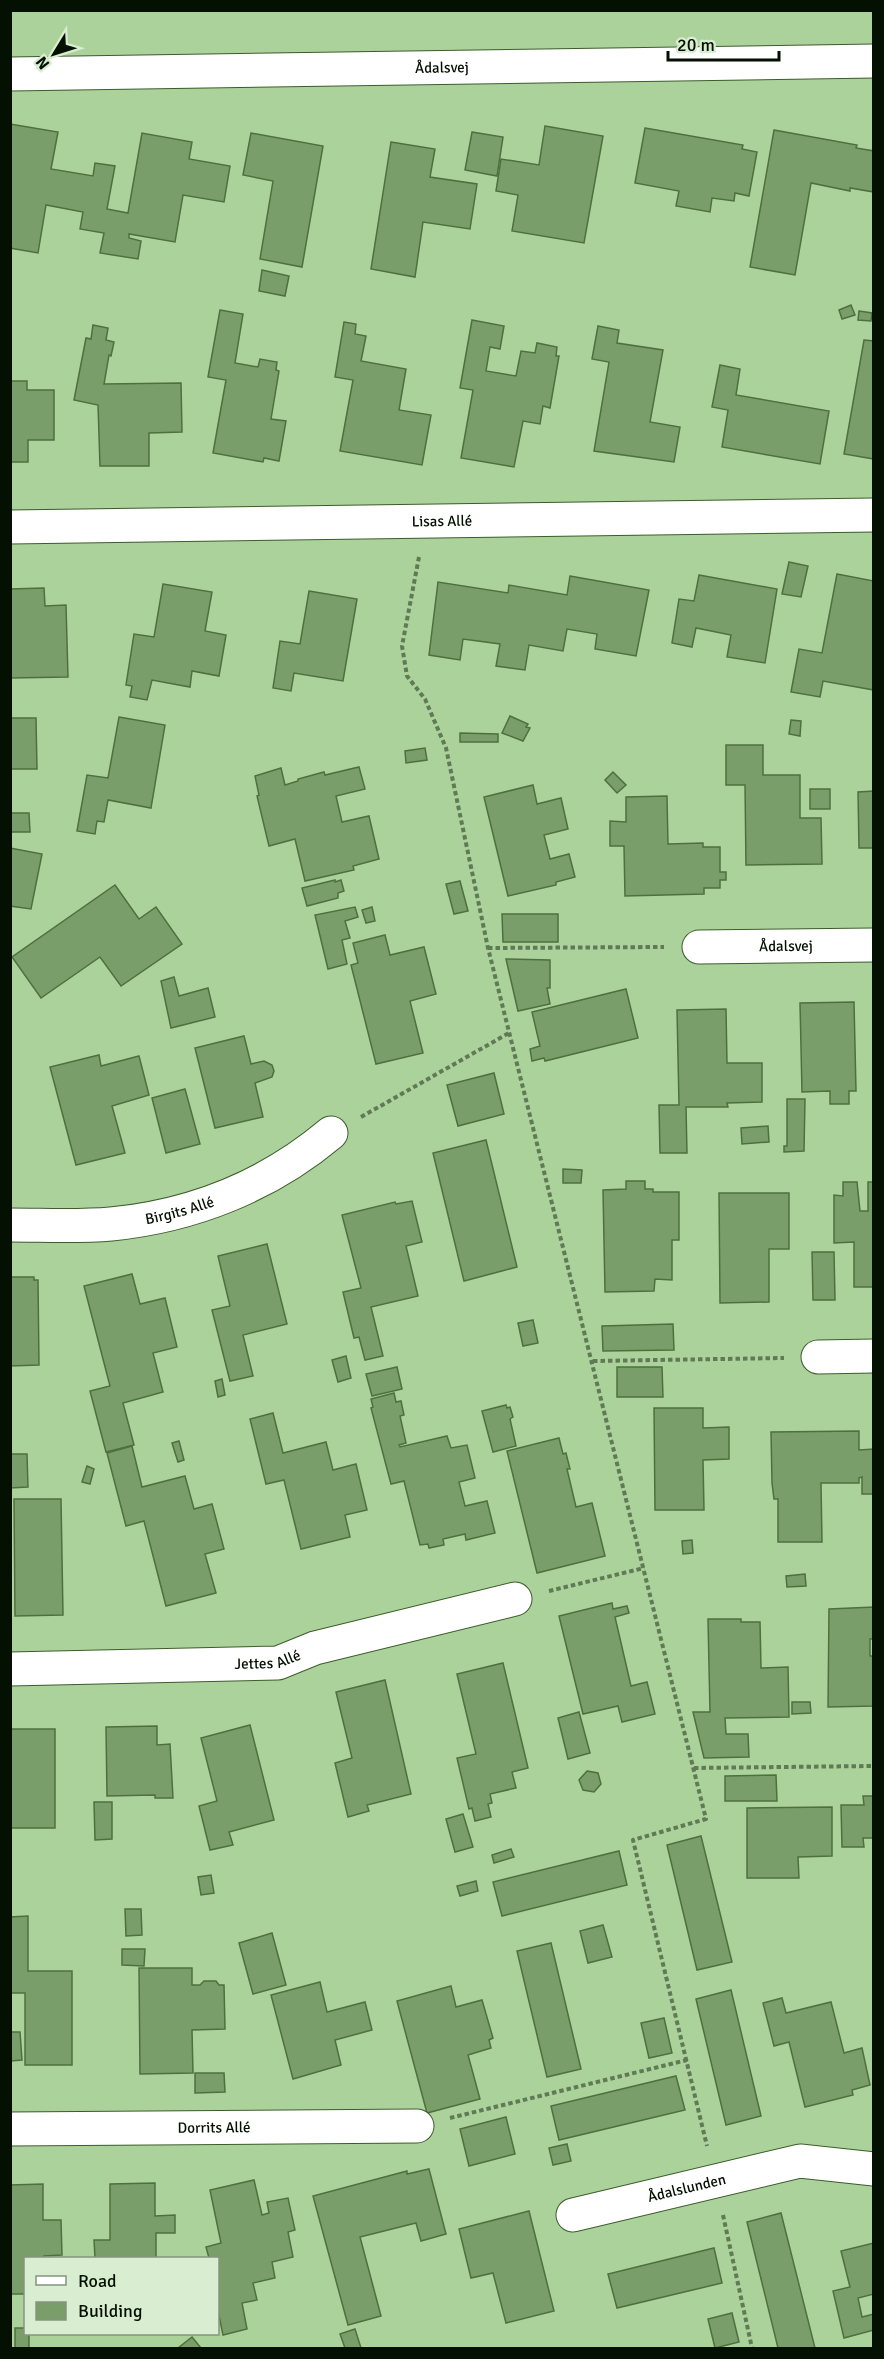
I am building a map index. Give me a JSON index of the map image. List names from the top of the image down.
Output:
{
  "streets": {
    "street": [
      "Ådalsvej",
      "Lisas Allé",
      "Birgits Allé",
      "Jettes Allé",
      "Dorrits Allé",
      "Ådalslunden"
    ]
  },
  "legend": ["Road", "Building"],
  "scale_bar": "20 m",
  "north": "bottom left"
}
